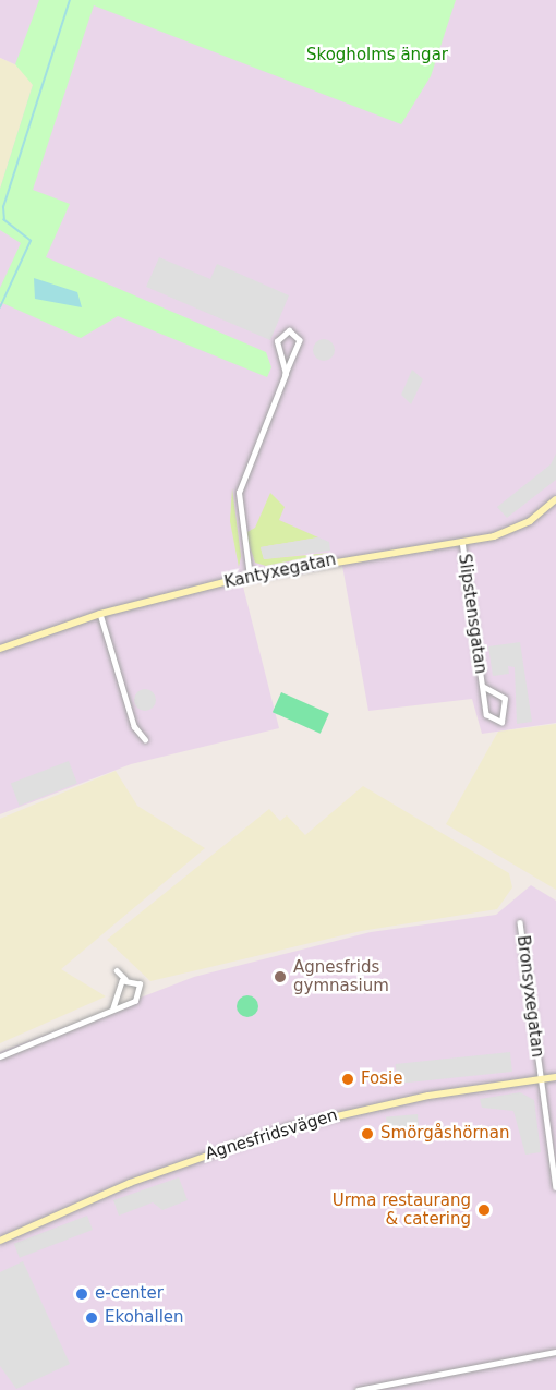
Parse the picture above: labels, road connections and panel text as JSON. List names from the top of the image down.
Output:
{
  "streets": {
    "street": [
      "Kantyxegatan",
      "Slipstensgatan",
      "Bronsyxegatan",
      "Agnesfridsvägen"
    ]
  },
  "crossings": [
    ["Kantyxegatan", "Slipstensgatan"],
    ["Bronsyxegatan", "Agnesfridsvägen"]
  ],
  "parks": ["Skogholms ängar"],
  "places": [
    "Agnesfrids gymnasium",
    "Fosie",
    "Smörgåshörnan",
    "Urma restaurang & catering",
    "e-center",
    "Ekohallen"
  ]
}
